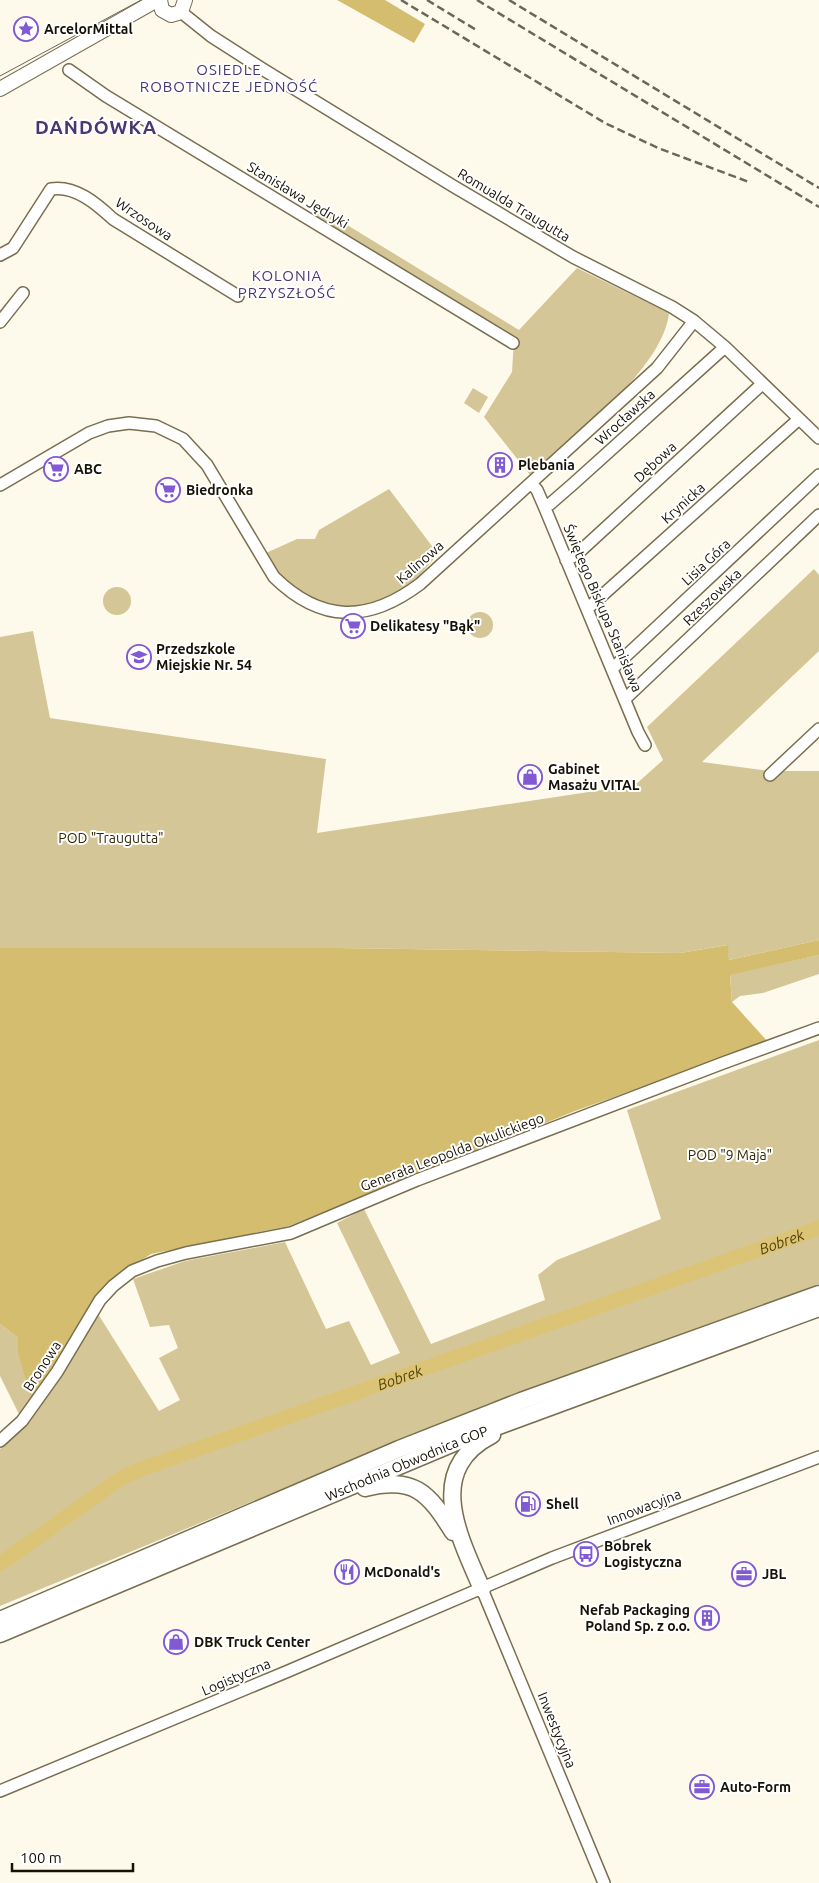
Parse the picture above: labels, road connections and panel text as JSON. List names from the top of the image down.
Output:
{
  "streets": {
    "highway": ["Wschodnia Obwodnica GOP"],
    "street": [
      "Stanisława Jędryki",
      "Romualda Traugutta",
      "Wrzosowa",
      "Wrocławska",
      "Dębowa",
      "Krynicka",
      "Kalinowa",
      "Lisia Góra",
      "Rzeszowska",
      "Świętego Biskupa Stanisława",
      "Generała Leopolda Okulickiego",
      "Bronowa",
      "Innowacyjna",
      "Logistyczna",
      "Inwestycyjna"
    ]
  },
  "crossings": [
    ["Romualda Traugutta", "Wrocławska"],
    ["Romualda Traugutta", "Dębowa"],
    ["Romualda Traugutta", "Krynicka"],
    ["Romualda Traugutta", "Kalinowa"],
    ["Wrocławska", "Świętego Biskupa Stanisława"],
    ["Dębowa", "Świętego Biskupa Stanisława"],
    ["Krynicka", "Świętego Biskupa Stanisława"],
    ["Kalinowa", "Świętego Biskupa Stanisława"],
    ["Lisia Góra", "Świętego Biskupa Stanisława"],
    ["Rzeszowska", "Świętego Biskupa Stanisława"],
    ["Generała Leopolda Okulickiego", "Bronowa"],
    ["Innowacyjna", "Logistyczna"],
    ["Innowacyjna", "Inwestycyjna"],
    ["Logistyczna", "Inwestycyjna"]
  ],
  "districts": ["OSIEDLE ROBOTNICZE JEDNOŚĆ", "DAŃDÓWKA", "KOLONIA PRZYSZŁOŚĆ"],
  "water": ["Bobrek"],
  "parks": ["POD \"Traugutta\"", "POD \"9 Maja\""],
  "places": {
    "place": ["ArcelorMittal"],
    "building": ["Plebania", "Nefab Packaging Poland Sp. z o.o."],
    "supermarket": ["ABC", "Biedronka", "Delikatesy \"Bąk\""],
    "school or university": ["Przedszkole Miejskie Nr. 54"],
    "shop": ["Gabinet Masażu VITAL", "DBK Truck Center"],
    "fuel station": ["Shell"],
    "bus stop": ["Bobrek Logistyczna"],
    "restaurant": ["McDonald's"],
    "office": ["JBL", "Auto-Form"]
  },
  "scale_bar": "100 m"
}
